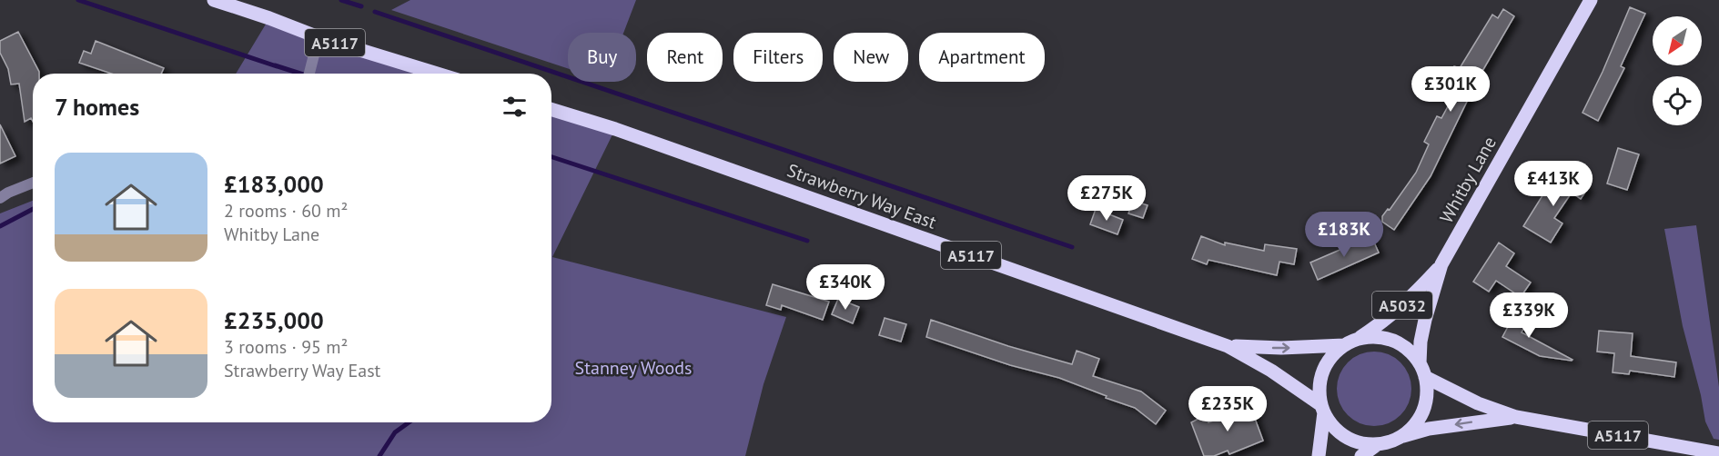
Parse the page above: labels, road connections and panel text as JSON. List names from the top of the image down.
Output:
{
  "streets": {
    "main road": [
      "A5117",
      "Whitby Lane",
      "Strawberry Way East",
      "A5032"
    ]
  },
  "crossings": [
    ["A5117", "Whitby Lane"],
    ["A5117", "Strawberry Way East"],
    ["Whitby Lane", "Strawberry Way East"]
  ],
  "parks": ["Stanney Woods"],
  "north": "bottom left",
  "page": {
    "chip": [
      "Buy",
      "Rent",
      "Filters",
      "New",
      "Apartment"
    ],
    "price": [
      "£301K",
      "£413K",
      "£275K",
      "£183K",
      "£340K",
      "£339K",
      "£235K"
    ],
    "heading": "7 homes",
    "list": [
      {
        "name": "£183,000",
        "note": "2 rooms · 60 m² · Whitby Lane"
      },
      {
        "name": "£235,000",
        "note": "3 rooms · 95 m² · Strawberry Way East"
      }
    ]
  }
}
